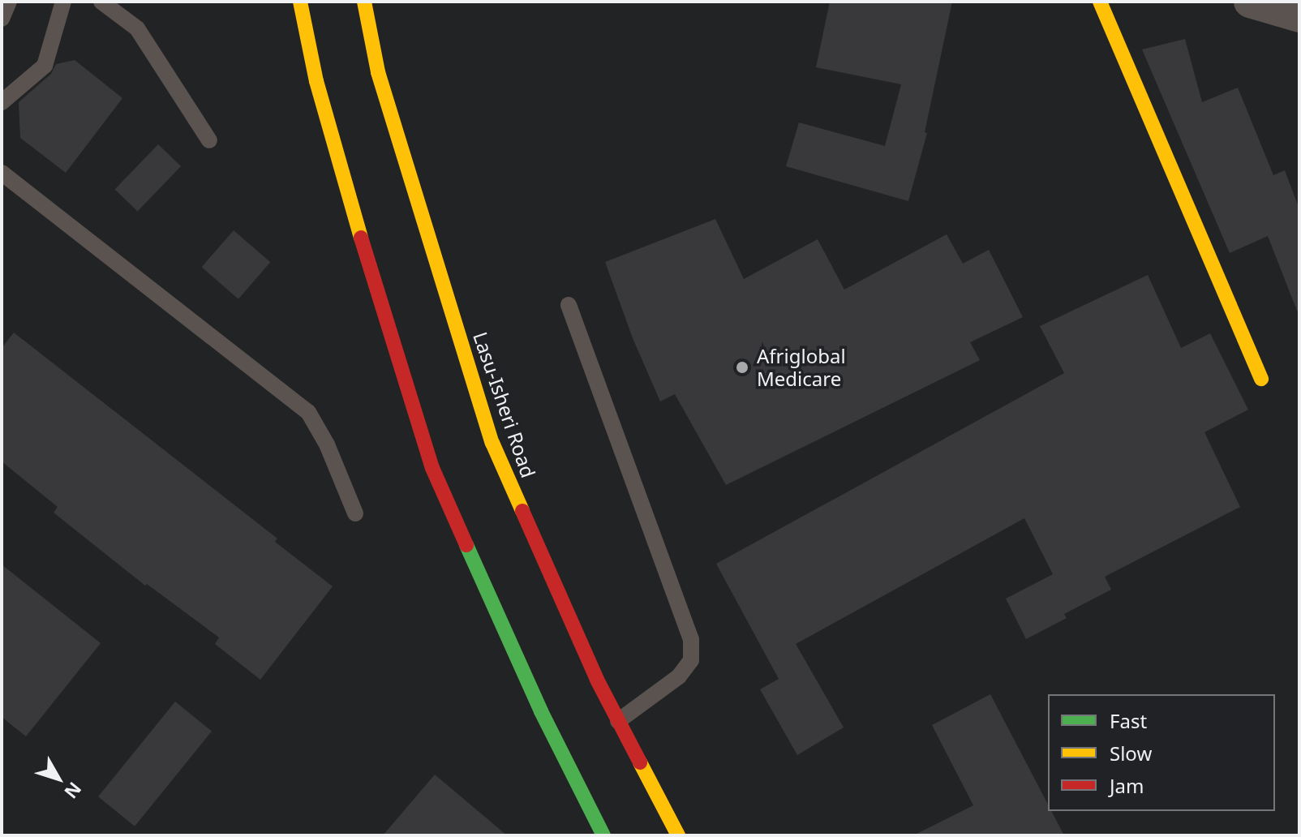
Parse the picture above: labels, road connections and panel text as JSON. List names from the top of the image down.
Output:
{
  "streets": {
    "main road": ["Lasu-Isheri Road"]
  },
  "places": ["Afriglobal Medicare"],
  "legend": ["Fast", "Slow", "Jam"],
  "north": "bottom right"
}
